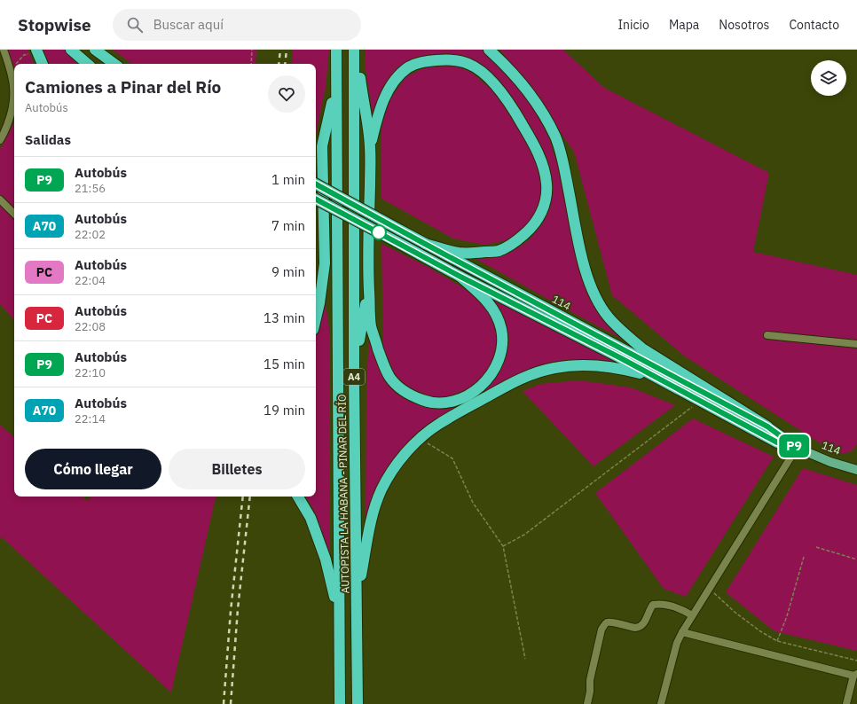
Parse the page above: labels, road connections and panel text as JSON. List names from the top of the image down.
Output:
{
  "streets": {
    "highway": ["114", "A4", "AUTOPISTA LA HABANA - PINAR DEL RÍO"]
  },
  "lines": ["bus line P9"],
  "page": {
    "header": "Stopwise",
    "search": "Buscar aquí",
    "nav": [
      "Inicio",
      "Mapa",
      "Nosotros",
      "Contacto"
    ],
    "on_map": "P9",
    "heading": [
      ["Camiones a Pinar del Río", "Autobús"],
      "Salidas"
    ],
    "list": [
      {
        "mark": "P9",
        "name": "Autobús",
        "note": "21:56",
        "value": "1 min"
      },
      {
        "mark": "A70",
        "name": "Autobús",
        "note": "22:02",
        "value": "7 min"
      },
      {
        "mark": "PC",
        "name": "Autobús",
        "note": "22:04",
        "value": "9 min"
      },
      {
        "mark": "PC",
        "name": "Autobús",
        "note": "22:08",
        "value": "13 min"
      },
      {
        "mark": "P9",
        "name": "Autobús",
        "note": "22:10",
        "value": "15 min"
      },
      {
        "mark": "A70",
        "name": "Autobús",
        "note": "22:14",
        "value": "19 min"
      }
    ],
    "buttons": ["Cómo llegar", "Billetes"]
  }
}
